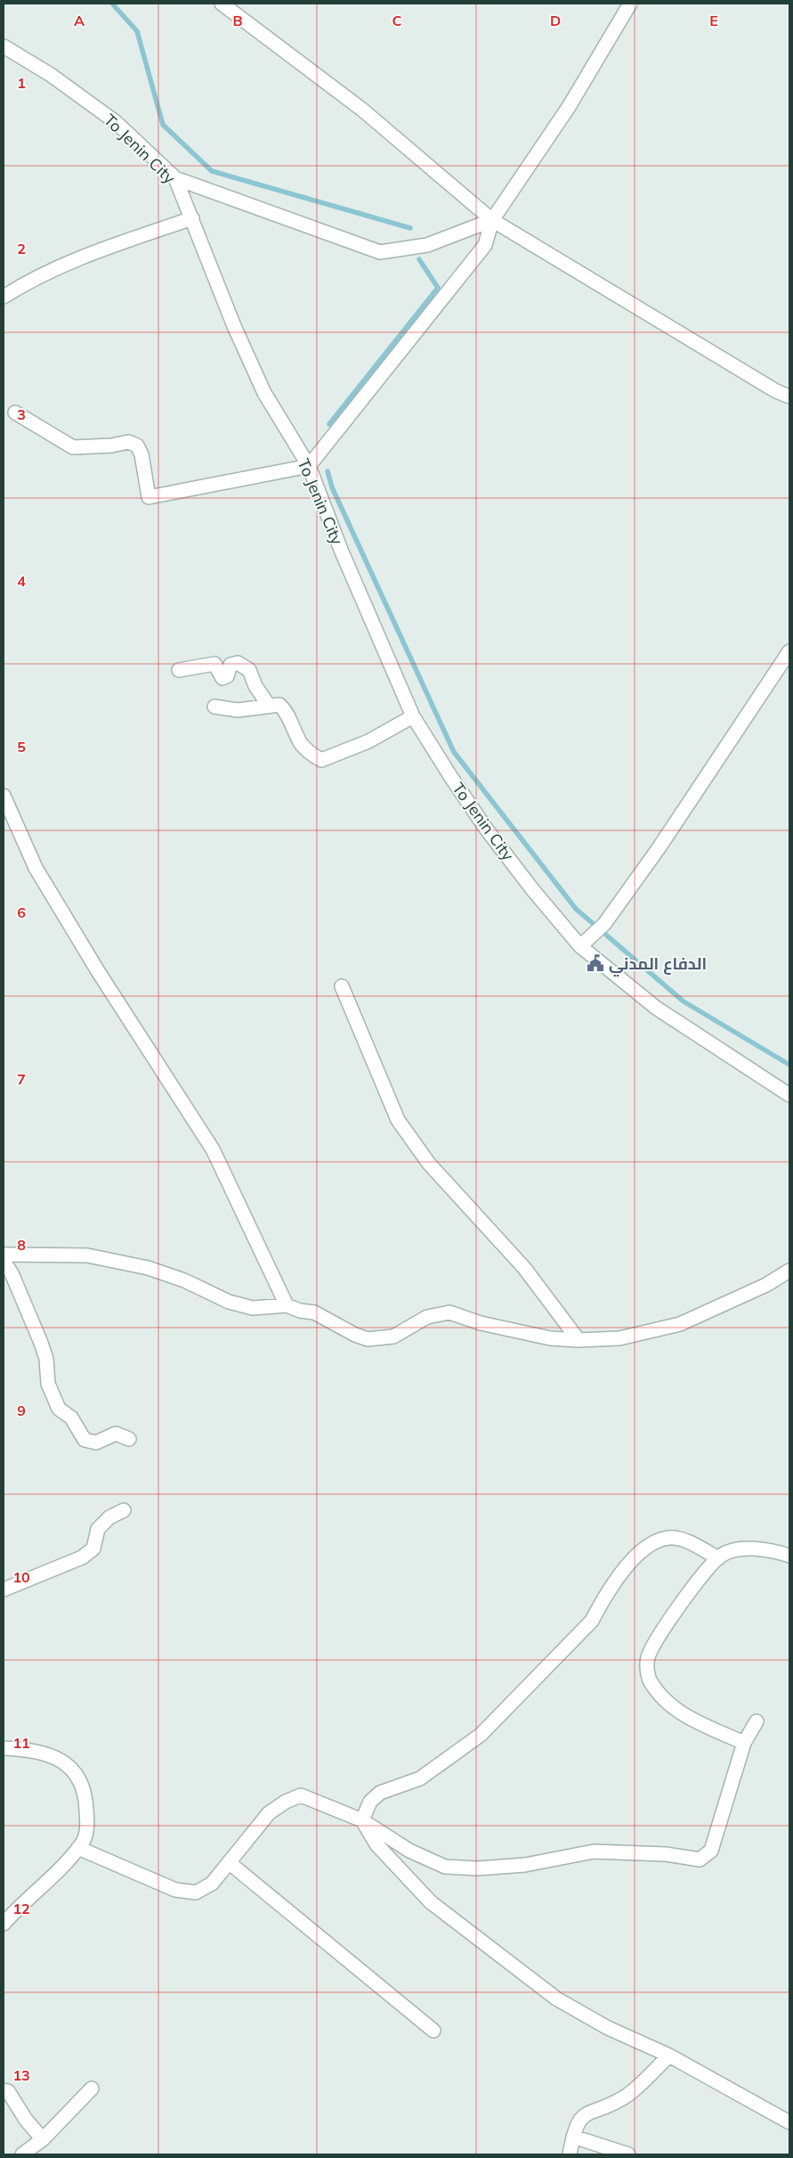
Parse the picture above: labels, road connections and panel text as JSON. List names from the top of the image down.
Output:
{
  "streets": {
    "street": ["To Jenin City"]
  },
  "places": {
    "public building": ["الدفاع المدني"]
  },
  "grid": {
    "columns": [
      "A",
      "B",
      "C",
      "D",
      "E"
    ],
    "rows": [
      "1",
      "2",
      "3",
      "4",
      "5",
      "6",
      "7",
      "8",
      "9",
      "10",
      "11",
      "12",
      "13"
    ]
  }
}
